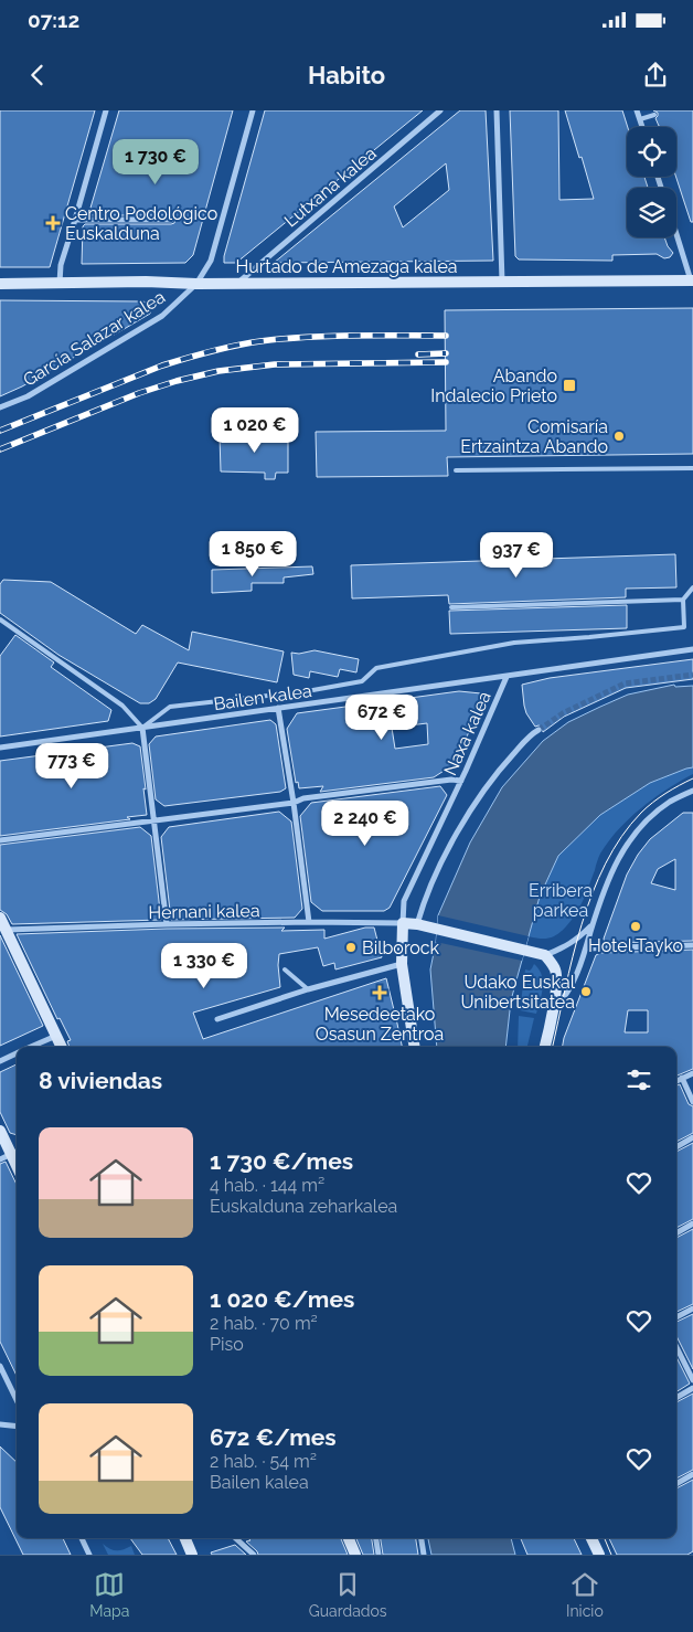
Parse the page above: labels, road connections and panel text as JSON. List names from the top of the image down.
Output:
{
  "streets": {
    "street": [
      "Lutxana kalea",
      "Hurtado de Amezaga kalea",
      "García Salazar kalea",
      "Bailen kalea",
      "Naxa kalea",
      "Hernani kalea"
    ]
  },
  "crossings": [
    ["Lutxana kalea", "Hurtado de Amezaga kalea"],
    ["Hurtado de Amezaga kalea", "García Salazar kalea"],
    ["Bailen kalea", "Naxa kalea"],
    ["Naxa kalea", "Hernani kalea"]
  ],
  "parks": ["Erribera parkea"],
  "places": {
    "health": ["Centro Podológico Euskalduna", "Mesedeetako Osasun Zentroa"],
    "transit": ["Abando Indalecio Prieto"],
    "other": [
      "Comisaría Ertzaintza Abando",
      "Hotel Tayko",
      "Bilborock",
      "Udako Euskal Unibertsitatea"
    ]
  },
  "page": {
    "status": "07:12",
    "header": "Habito",
    "price": [
      "1 730 €",
      "1 020 €",
      "1 850 €",
      "937 €",
      "672 €",
      "773 €",
      "2 240 €",
      "1 330 €"
    ],
    "heading": "8 viviendas",
    "list": [
      {
        "name": "1 730 €/mes",
        "note": "4 hab. · 144 m² · Euskalduna zeharkalea"
      },
      {
        "name": "1 020 €/mes",
        "note": "2 hab. · 70 m² · Piso"
      },
      {
        "name": "672 €/mes",
        "note": "2 hab. · 54 m² · Bailen kalea"
      }
    ],
    "tabs": ["Mapa", "Guardados", "Inicio"]
  }
}
